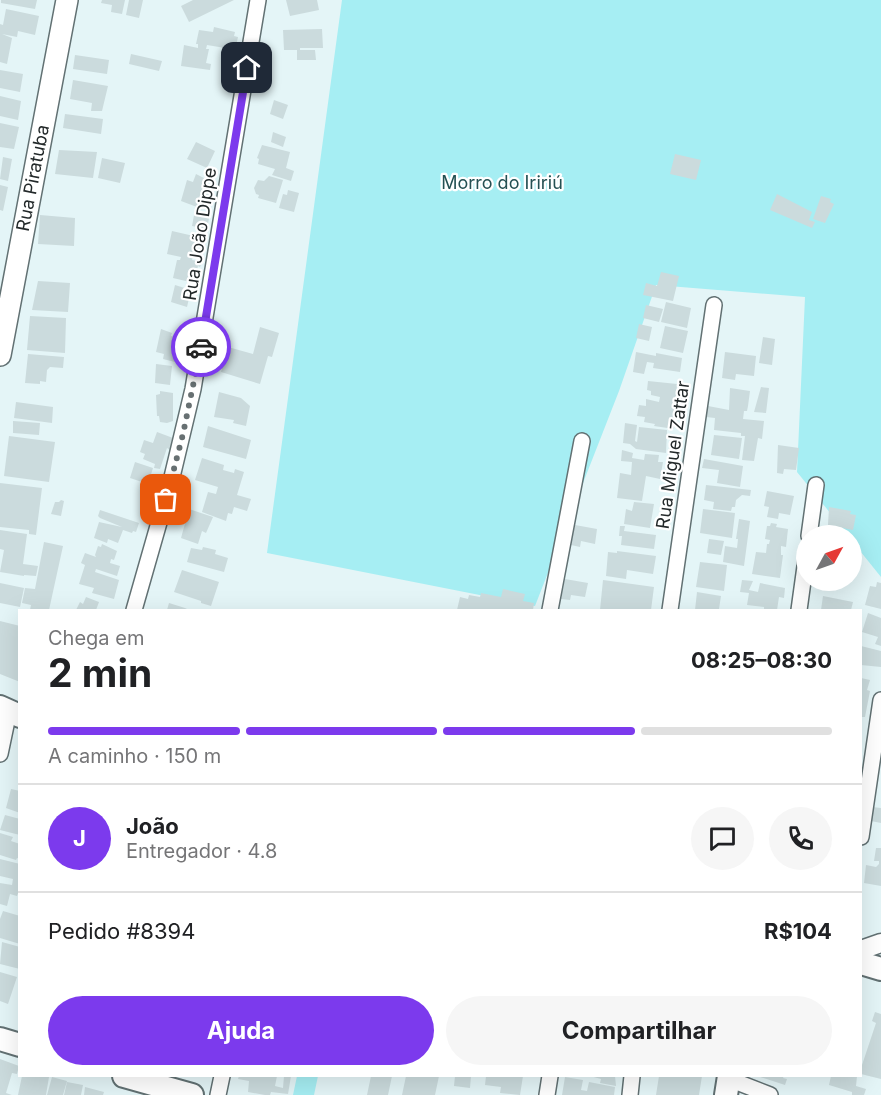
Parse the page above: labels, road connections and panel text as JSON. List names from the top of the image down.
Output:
{
  "streets": {
    "main road": ["Rua Piratuba"],
    "street": ["Rua João Dippe", "Rua Miguel Zattar"]
  },
  "parks": ["Morro do Iririú"],
  "north": "top right",
  "page": {
    "heading": ["2 min", "Chega em", "08:25–08:30"],
    "panel": [
      "João",
      "Entregador · 4.8",
      "Pedido #8394",
      "R$104"
    ],
    "bar": "A caminho · 150 m",
    "round": "J",
    "buttons": ["Ajuda", "Compartilhar"]
  }
}
